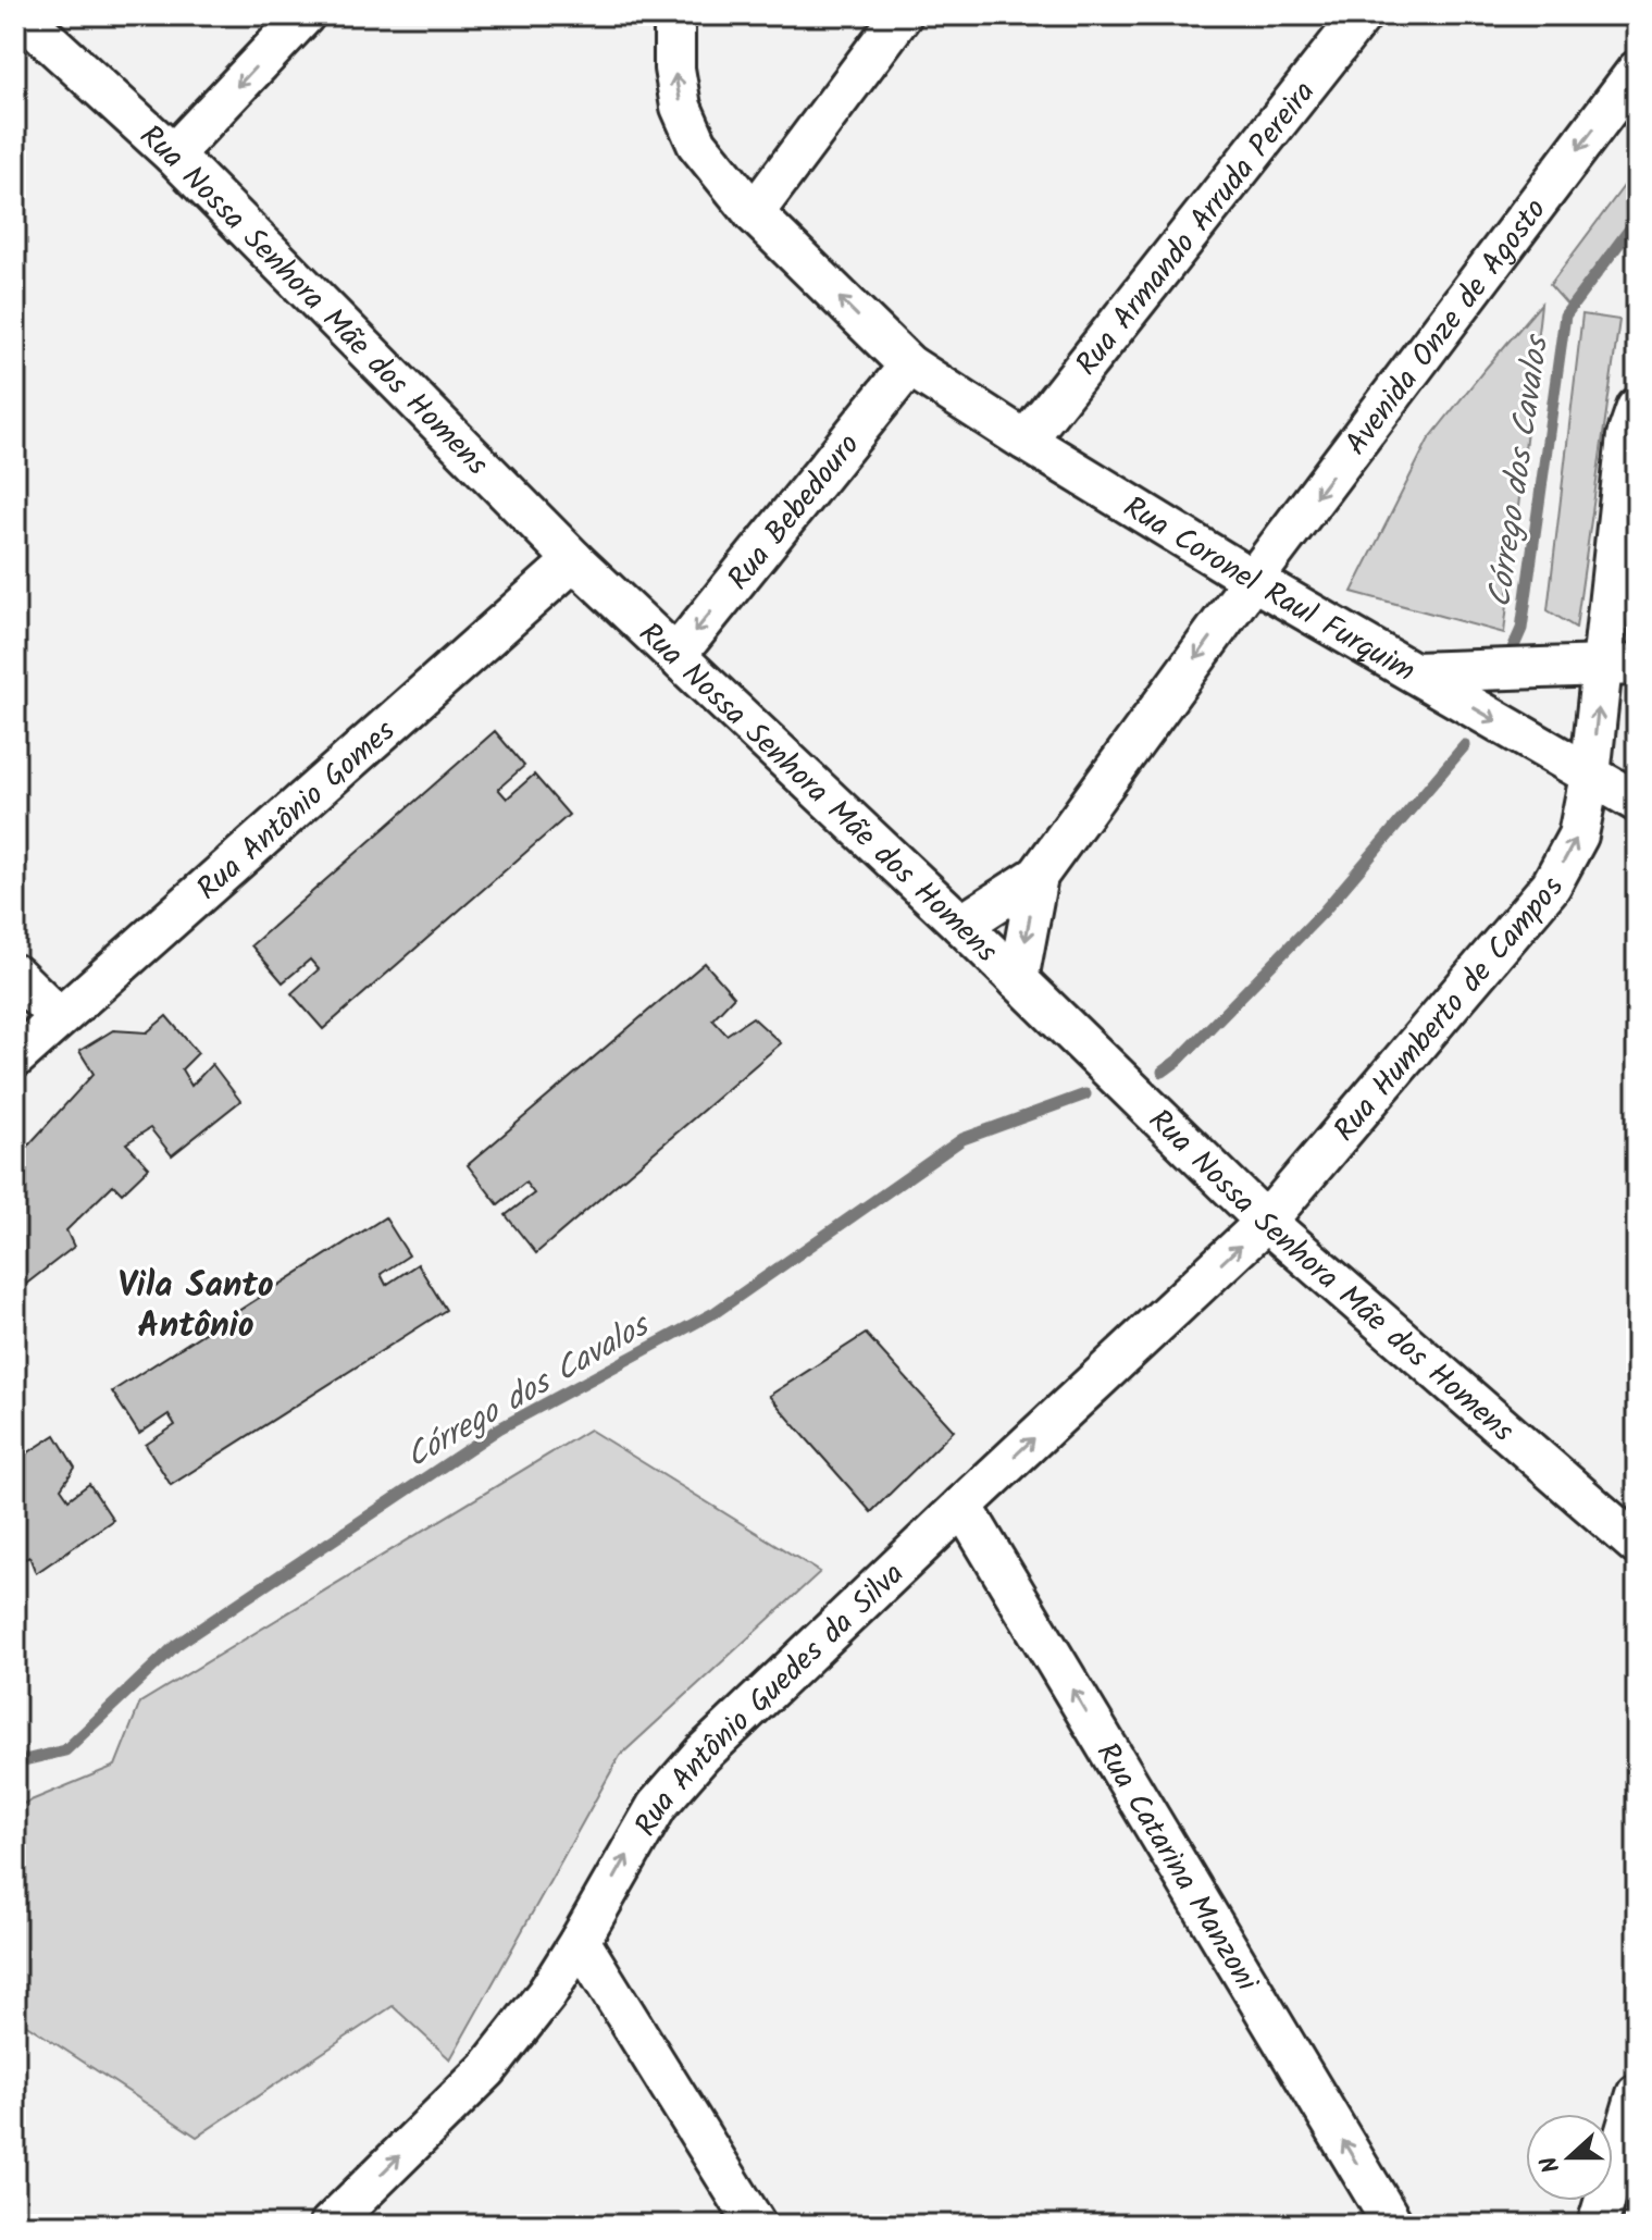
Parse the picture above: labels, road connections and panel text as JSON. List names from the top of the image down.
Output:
{
  "streets": {
    "street": [
      "Rua Armando Arruda Pereira",
      "Rua Nossa Senhora Mãe dos Homens",
      "Avenida Onze de Agosto",
      "Rua Bebedouro",
      "Rua Coronel Raul Furquim",
      "Rua Antônio Gomes",
      "Rua Humberto de Campos",
      "Rua Antônio Guedes da Silva",
      "Rua Catarina Manzoni"
    ]
  },
  "crossings": [
    ["Rua Armando Arruda Pereira", "Rua Coronel Raul Furquim"],
    ["Rua Nossa Senhora Mãe dos Homens", "Rua Bebedouro"],
    ["Rua Nossa Senhora Mãe dos Homens", "Rua Antônio Gomes"],
    ["Rua Nossa Senhora Mãe dos Homens", "Rua Humberto de Campos"],
    ["Rua Nossa Senhora Mãe dos Homens", "Rua Antônio Guedes da Silva"],
    ["Avenida Onze de Agosto", "Rua Coronel Raul Furquim"],
    ["Rua Bebedouro", "Rua Coronel Raul Furquim"],
    ["Rua Coronel Raul Furquim", "Rua Humberto de Campos"],
    ["Rua Humberto de Campos", "Rua Antônio Guedes da Silva"],
    ["Rua Antônio Guedes da Silva", "Rua Catarina Manzoni"]
  ],
  "one_way": [
    "Avenida Onze de Agosto",
    "Rua Bebedouro",
    "Rua Humberto de Campos",
    "Rua Antônio Guedes da Silva",
    "Rua Catarina Manzoni"
  ],
  "districts": ["Vila Santo Antônio"],
  "water": ["Córrego dos Cavalos"],
  "north": "left"
}
